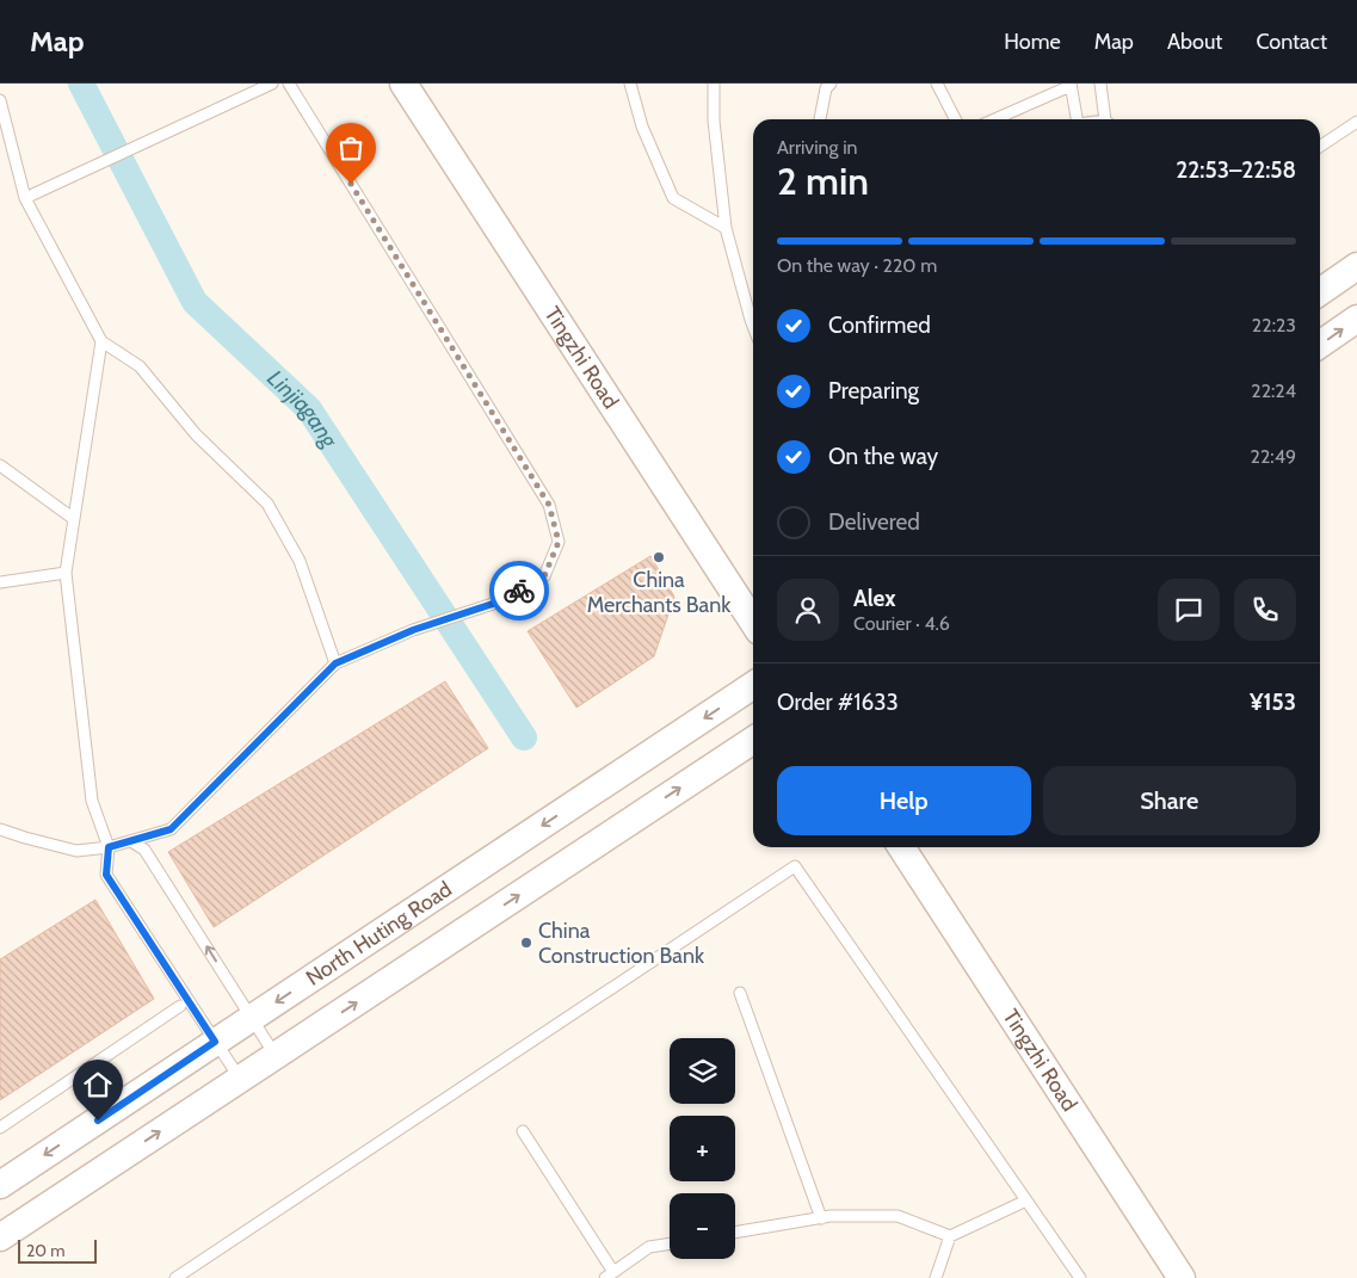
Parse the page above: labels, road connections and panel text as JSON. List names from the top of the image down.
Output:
{
  "streets": {
    "street": ["Tingzhi Road", "North Huting Road"]
  },
  "water": ["Linjiagang"],
  "places": ["China Merchants Bank", "China Construction Bank"],
  "scale_bar": "20 m",
  "page": {
    "header": "Map",
    "nav": [
      "Home",
      "Map",
      "About",
      "Contact"
    ],
    "heading": ["2 min", "Arriving in", "22:53–22:58"],
    "panel": [
      "Alex",
      "Courier · 4.6",
      "Order #1633",
      "¥153"
    ],
    "bar": "On the way · 220 m",
    "list": [
      ["Confirmed", "22:23"],
      ["Preparing", "22:24"],
      ["On the way", "22:49"],
      "Delivered"
    ],
    "buttons": ["Help", "Share"],
    "map_buttons": ["+", "−"],
    "scale": "20 m"
  }
}
